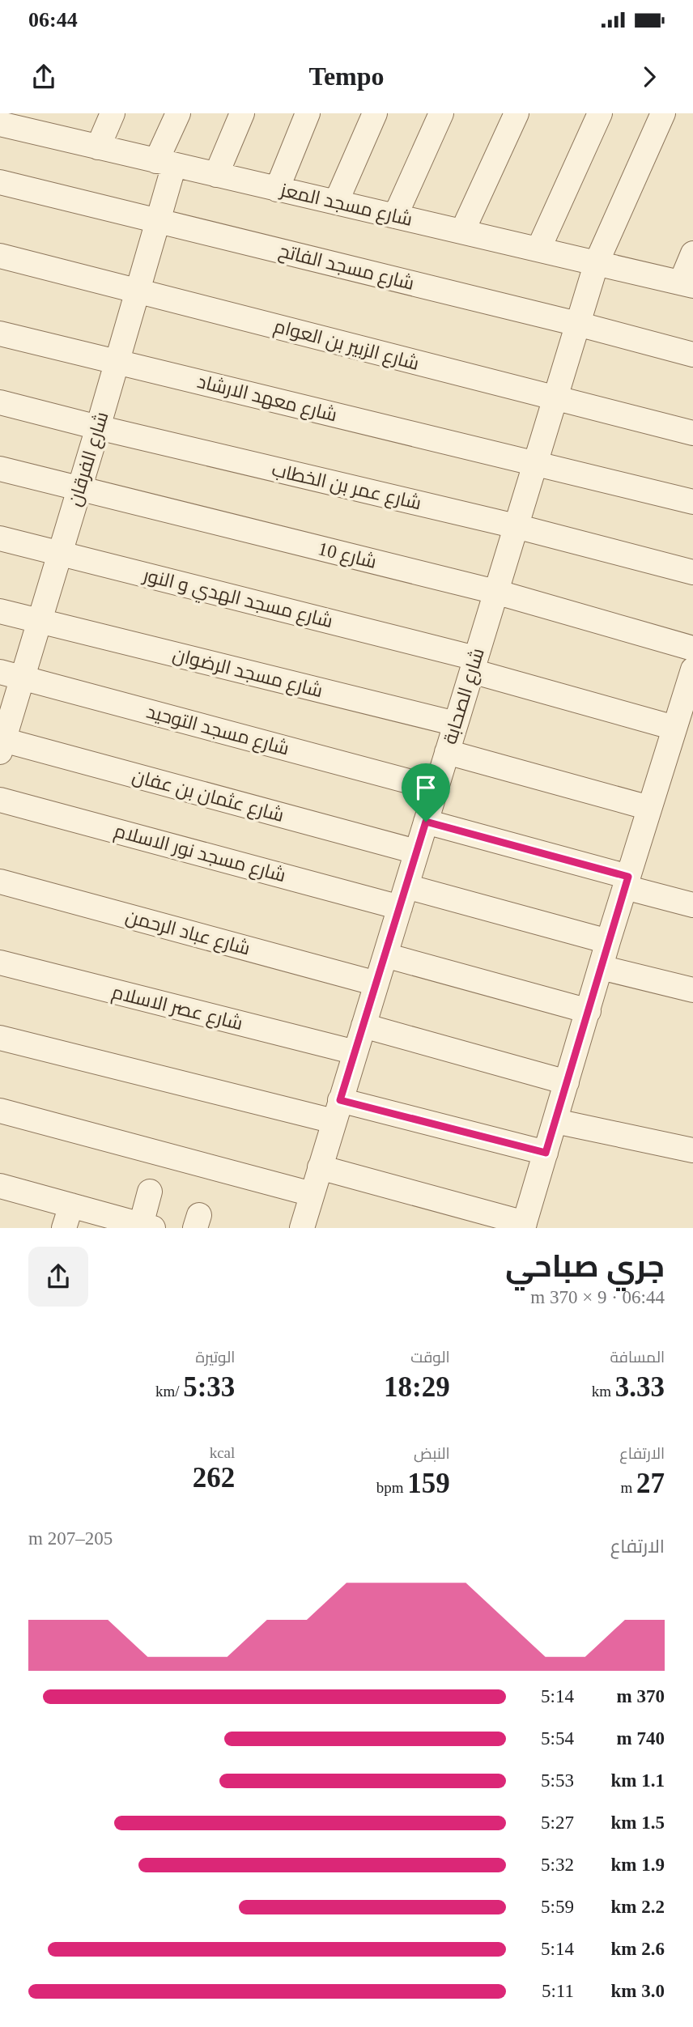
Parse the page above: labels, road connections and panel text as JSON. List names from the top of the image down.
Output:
{
  "streets": {
    "street": [
      "شارع مسجد المعز",
      "شارع مسجد الفاتح",
      "شارع الزبير بن العوام",
      "شارع معهد الارشاد",
      "شارع الفرقان",
      "شارع عمر بن الخطاب",
      "شارع 10",
      "شارع مسجد الهدي و النور",
      "شارع مسجد الرضوان",
      "شارع الصحابة",
      "شارع مسجد التوحيد",
      "شارع عثمان بن عفان",
      "شارع مسجد نور الاسلام",
      "شارع عباد الرحمن",
      "شارع عصر الاسلام"
    ]
  },
  "crossings": [
    ["شارع مسجد المعز", "شارع الفرقان"],
    ["شارع مسجد المعز", "شارع الصحابة"],
    ["شارع مسجد الفاتح", "شارع الفرقان"],
    ["شارع مسجد الفاتح", "شارع الصحابة"],
    ["شارع الزبير بن العوام", "شارع الفرقان"],
    ["شارع الزبير بن العوام", "شارع الصحابة"],
    ["شارع معهد الارشاد", "شارع الفرقان"],
    ["شارع معهد الارشاد", "شارع الصحابة"],
    ["شارع الفرقان", "شارع عمر بن الخطاب"],
    ["شارع الفرقان", "شارع 10"],
    ["شارع الفرقان", "شارع مسجد الهدي و النور"],
    ["شارع الفرقان", "شارع مسجد الرضوان"],
    ["شارع الفرقان", "شارع مسجد التوحيد"],
    ["شارع الفرقان", "شارع عثمان بن عفان"],
    ["شارع عمر بن الخطاب", "شارع الصحابة"],
    ["شارع 10", "شارع الصحابة"],
    ["شارع مسجد الهدي و النور", "شارع الصحابة"],
    ["شارع مسجد الرضوان", "شارع الصحابة"],
    ["شارع الصحابة", "شارع مسجد التوحيد"],
    ["شارع الصحابة", "شارع عثمان بن عفان"],
    ["شارع الصحابة", "شارع مسجد نور الاسلام"],
    ["شارع الصحابة", "شارع عباد الرحمن"],
    ["شارع الصحابة", "شارع عصر الاسلام"]
  ],
  "page": {
    "status": "06:44",
    "header": "Tempo",
    "heading": ["جري صباحي", "06:44 · 9 × 370 m"],
    "stats": [
      ["المسافة", "3.33 km"],
      ["الوقت", "18:29"],
      ["الوتيرة", "5:33 /km"],
      ["الارتفاع", "27 m"],
      ["النبض", "159 bpm"],
      ["kcal", "262"]
    ],
    "chart": ["الارتفاع", "205–207 m"],
    "list": [
      {
        "name": "370 m",
        "note": "5:14"
      },
      {
        "name": "740 m",
        "note": "5:54"
      },
      {
        "name": "1.1 km",
        "note": "5:53"
      },
      {
        "name": "1.5 km",
        "note": "5:27"
      },
      {
        "name": "1.9 km",
        "note": "5:32"
      },
      {
        "name": "2.2 km",
        "note": "5:59"
      },
      {
        "name": "2.6 km",
        "note": "5:14"
      },
      {
        "name": "3.0 km",
        "note": "5:11"
      }
    ]
  }
}
